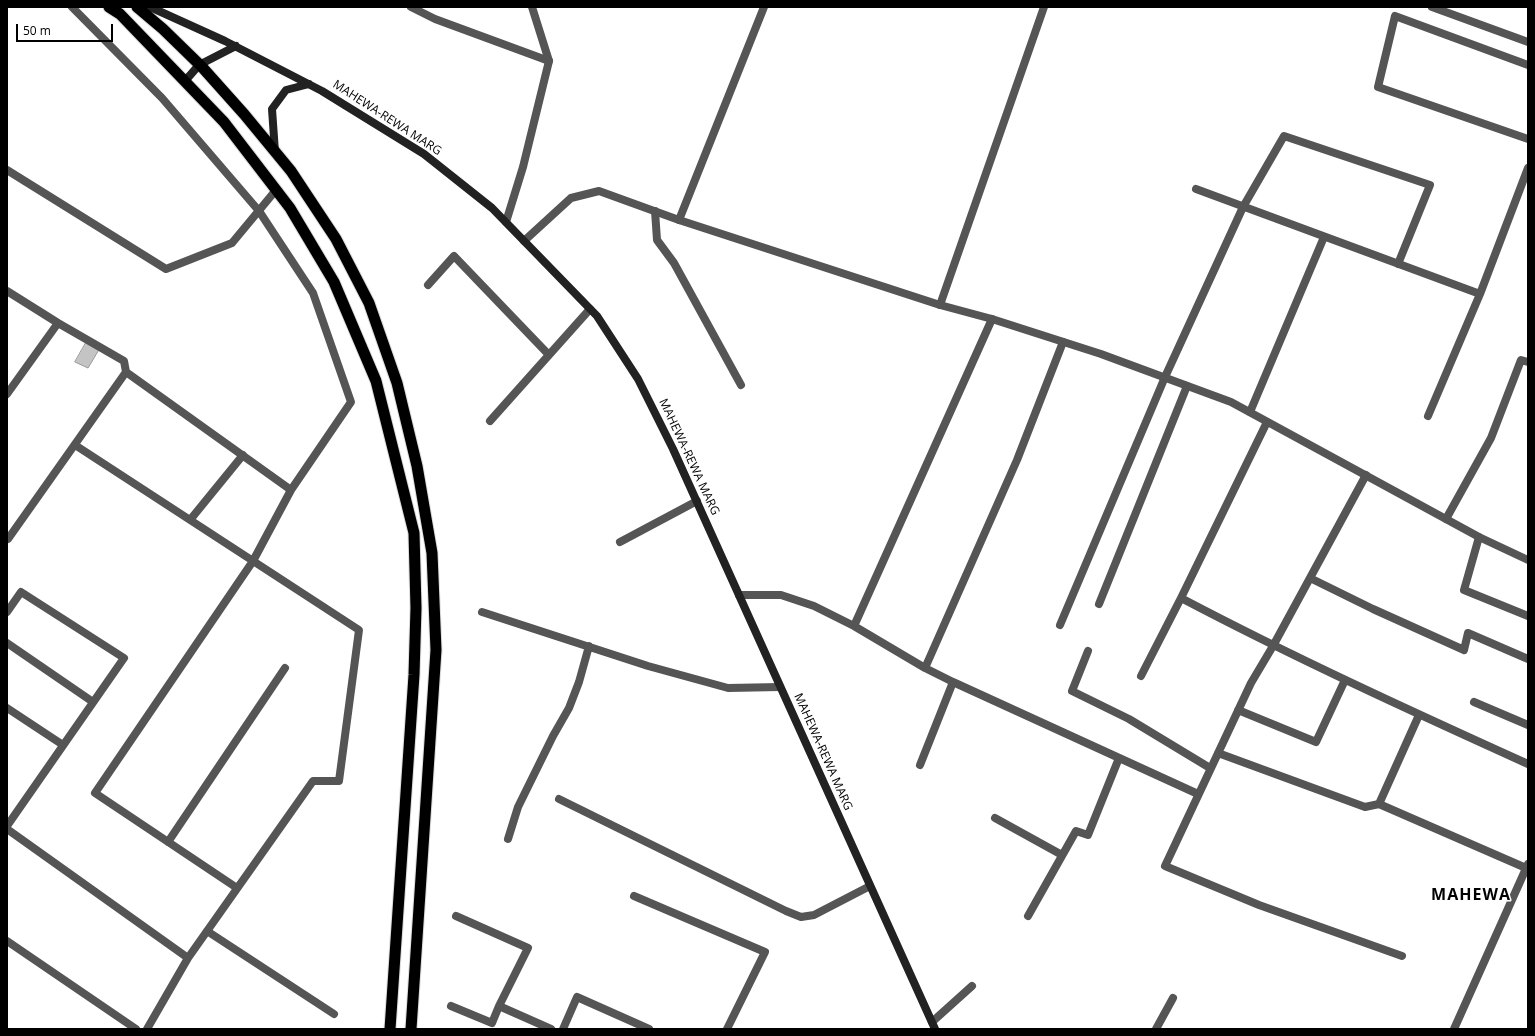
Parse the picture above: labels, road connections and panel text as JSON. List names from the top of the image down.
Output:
{
  "streets": {
    "main road": ["MAHEWA-REWA MARG"]
  },
  "districts": ["MAHEWA"],
  "scale_bar": "50 m"
}
